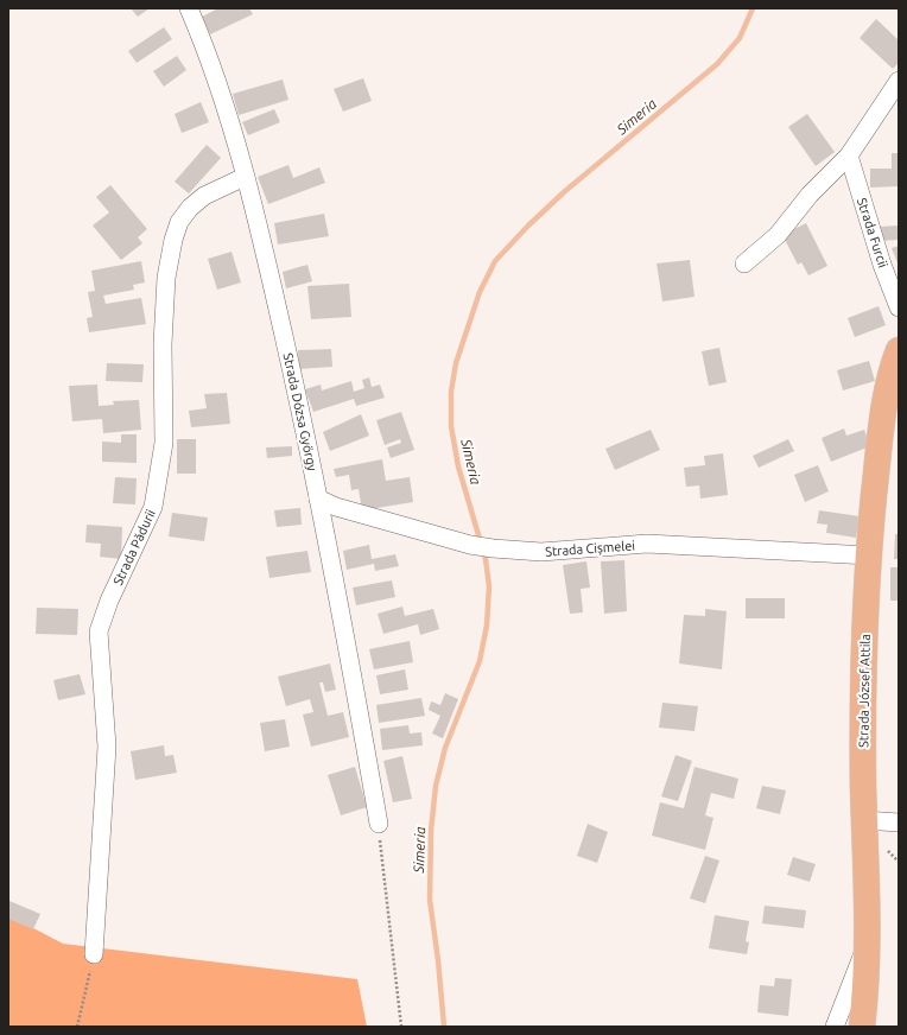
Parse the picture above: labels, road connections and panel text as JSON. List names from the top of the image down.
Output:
{
  "streets": {
    "main road": ["Strada József Attila"],
    "street": [
      "Strada Furcii",
      "Strada Dózsa György",
      "Strada Pădurii",
      "Strada Cișmelei"
    ]
  },
  "crossings": [
    ["Strada Dózsa György", "Strada Pădurii"],
    ["Strada Dózsa György", "Strada Cișmelei"],
    ["Strada Cișmelei", "Strada József Attila"]
  ],
  "water": ["Simeria"]
}
